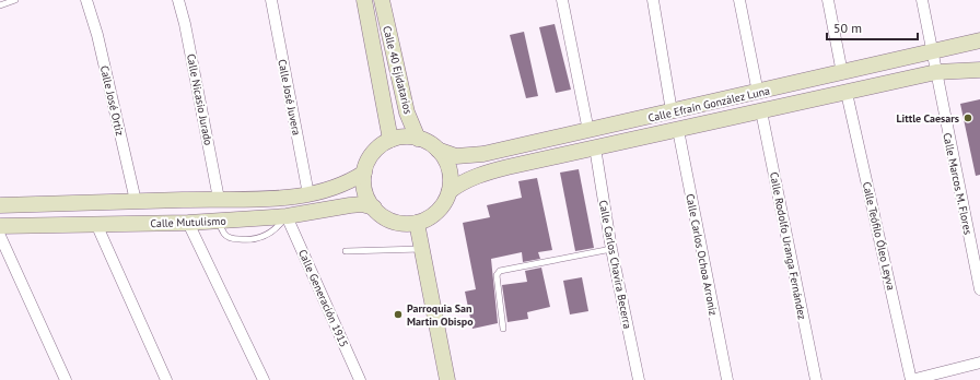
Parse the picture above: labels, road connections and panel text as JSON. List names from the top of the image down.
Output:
{
  "streets": {
    "street": [
      "Calle 40 Ejidatarios",
      "Calle José Juvera",
      "Calle Nicasio Jurado",
      "Calle José Ortiz",
      "Calle Efraín González Luna",
      "Calle Marcos M. Flores",
      "Calle Mutulismo",
      "Calle Teófilo Óleo Leyva",
      "Calle Rodolfo Uranga Fernández",
      "Calle Carlos Ochoa Arroniz",
      "Calle Carlos Chavira Becerra",
      "Calle Generación 1915"
    ]
  },
  "crossings": [
    ["Calle 40 Ejidatarios", "Calle Efraín González Luna"],
    ["Calle 40 Ejidatarios", "Calle Mutulismo"],
    ["Calle José Juvera", "Calle Mutulismo"],
    ["Calle Nicasio Jurado", "Calle Mutulismo"],
    ["Calle José Ortiz", "Calle Mutulismo"],
    ["Calle Efraín González Luna", "Calle Marcos M. Flores"],
    ["Calle Efraín González Luna", "Calle Mutulismo"],
    ["Calle Efraín González Luna", "Calle Teófilo Óleo Leyva"],
    ["Calle Efraín González Luna", "Calle Rodolfo Uranga Fernández"],
    ["Calle Efraín González Luna", "Calle Carlos Ochoa Arroniz"],
    ["Calle Efraín González Luna", "Calle Carlos Chavira Becerra"],
    ["Calle Mutulismo", "Calle Generación 1915"]
  ],
  "places": ["Little Caesars", "Parroquia San Martin Obispo"],
  "scale_bar": "50 m"
}
